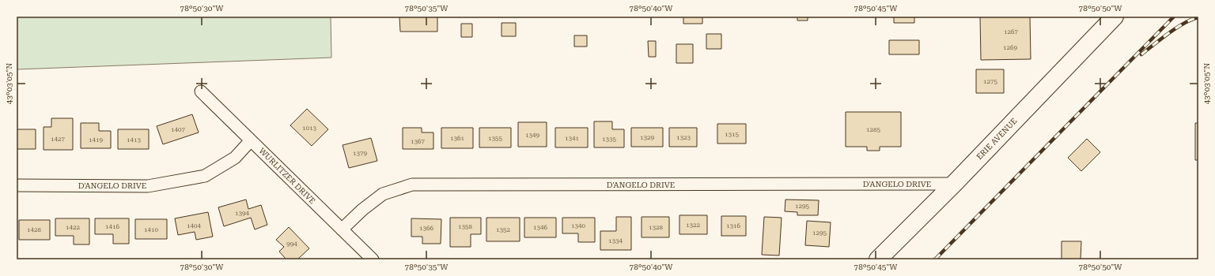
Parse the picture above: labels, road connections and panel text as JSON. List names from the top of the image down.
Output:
{
  "streets": {
    "main road": ["ERIE AVENUE"],
    "street": ["WURLITZER DRIVE", "D'ANGELO DRIVE"]
  },
  "crossings": [
    ["ERIE AVENUE", "D'ANGELO DRIVE"],
    ["WURLITZER DRIVE", "D'ANGELO DRIVE"]
  ],
  "house_numbers": [
    "1267",
    "1269",
    "1275",
    "1013",
    "1407",
    "1285",
    "1315",
    "1349",
    "1329",
    "1323",
    "1361",
    "1355",
    "1341",
    "1427",
    "1335",
    "1419",
    "1413",
    "1367",
    "1379",
    "1295",
    "1394",
    "1322",
    "1404",
    "1340",
    "1316",
    "1416",
    "1358",
    "1422",
    "1346",
    "1328",
    "1366",
    "1428",
    "1410",
    "1352",
    "1295",
    "1334",
    "994"
  ],
  "coordinates": [
    "78°50'30\"W",
    "78°50'35\"W",
    "78°50'40\"W",
    "78°50'45\"W",
    "78°50'50\"W",
    "43°03'05\"N"
  ]
}
